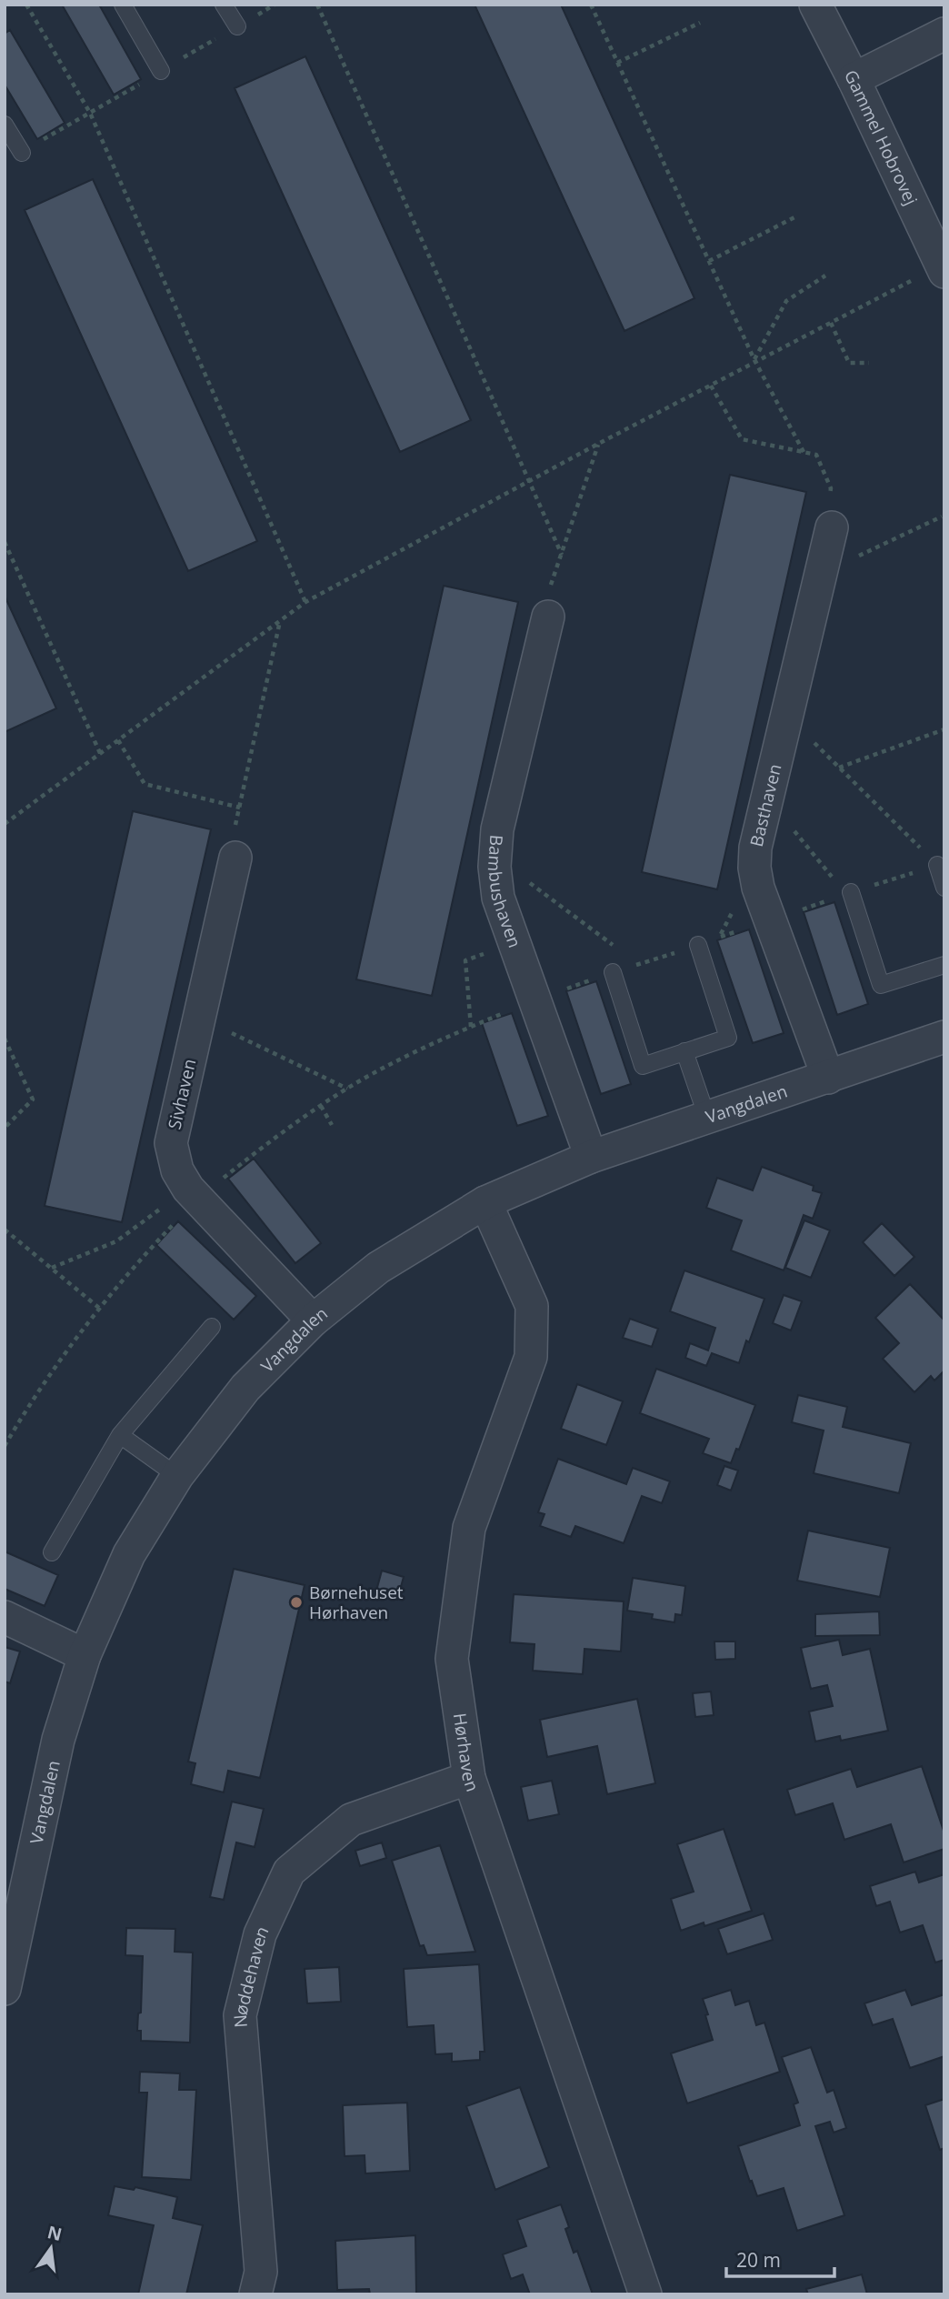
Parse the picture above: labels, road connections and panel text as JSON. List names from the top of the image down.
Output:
{
  "streets": {
    "street": [
      "Gammel Hobrovej",
      "Basthaven",
      "Bambushaven",
      "Sivhaven",
      "Vangdalen",
      "Hørhaven",
      "Nøddehaven"
    ]
  },
  "crossings": [
    ["Basthaven", "Vangdalen"],
    ["Bambushaven", "Vangdalen"],
    ["Sivhaven", "Vangdalen"],
    ["Vangdalen", "Hørhaven"],
    ["Hørhaven", "Nøddehaven"]
  ],
  "places": ["Børnehuset Hørhaven"],
  "scale_bar": "20 m",
  "north": "top"
}
